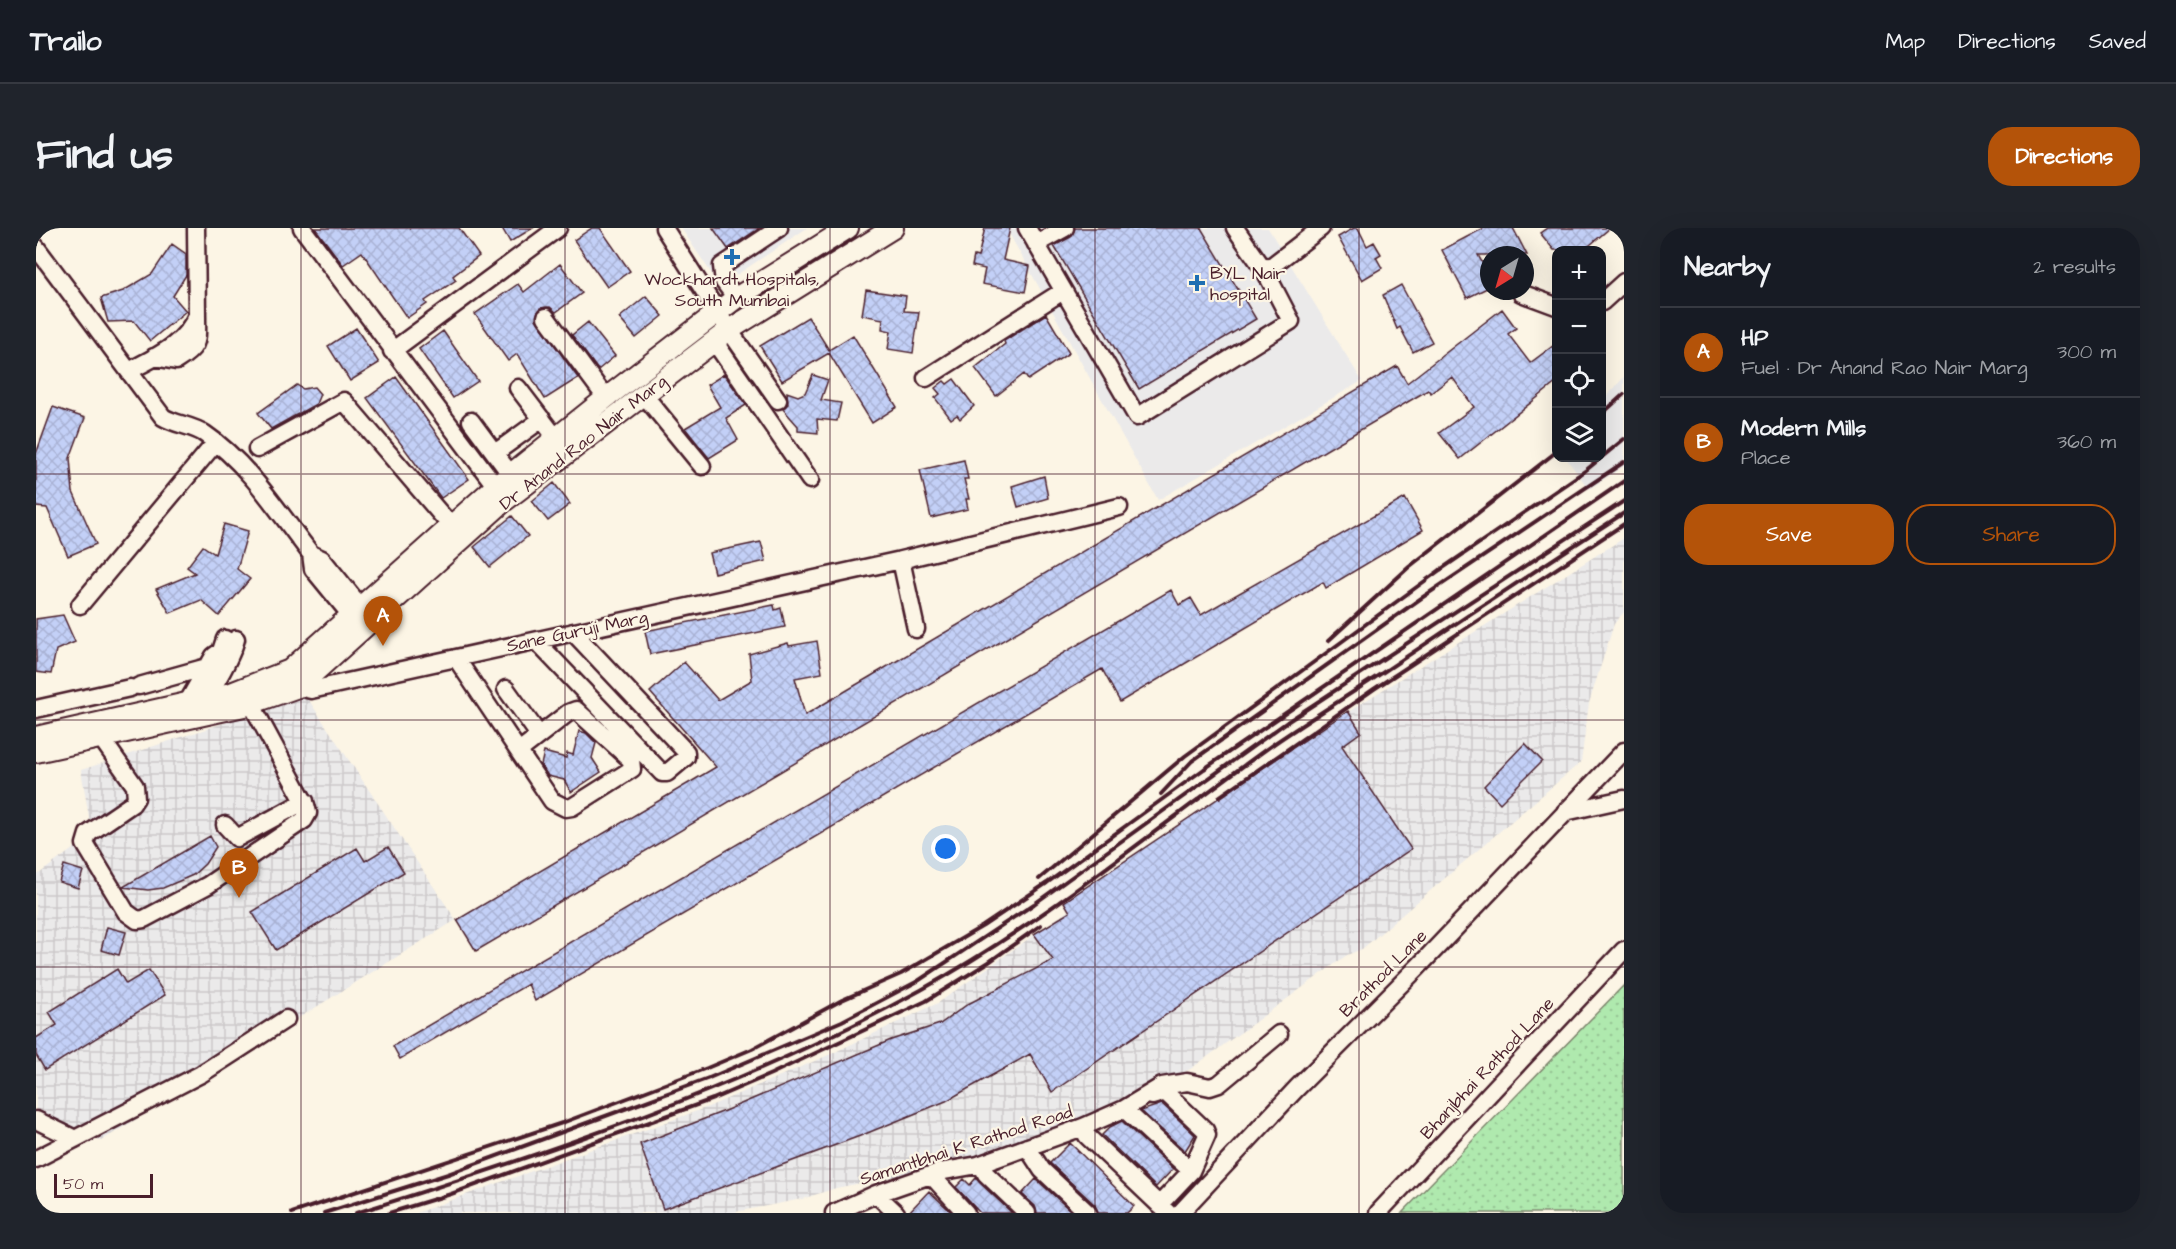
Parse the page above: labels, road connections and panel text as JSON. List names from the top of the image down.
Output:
{
  "streets": {
    "main road": ["Dr Anand Rao Nair Marg", "Sane Guruji Marg"],
    "street": ["Brathod Lane", "Bhanjbhai Rathod Lane", "Samantbhai K Rathod Road"]
  },
  "crossings": [
    ["Dr Anand Rao Nair Marg", "Sane Guruji Marg"]
  ],
  "places": {
    "health": ["Wockhardt Hospitals, South Mumbai", "BYL Nair hospital"]
  },
  "scale_bar": "50 m",
  "north": "bottom left",
  "page": {
    "header": "Trailo",
    "nav": ["Map", "Directions", "Saved"],
    "title": "Find us",
    "buttons": [
      "Directions",
      ["Save", "Share"]
    ],
    "heading": ["Nearby", "2 results"],
    "map_buttons": ["+", "−"],
    "list": [
      {
        "mark": "A",
        "name": "HP",
        "note": "Fuel · Dr Anand Rao Nair Marg",
        "value": "300 m"
      },
      {
        "mark": "B",
        "name": "Modern Mills",
        "note": "Place",
        "value": "360 m"
      }
    ],
    "pins": ["A", "B"],
    "scale": "50 m"
  }
}
